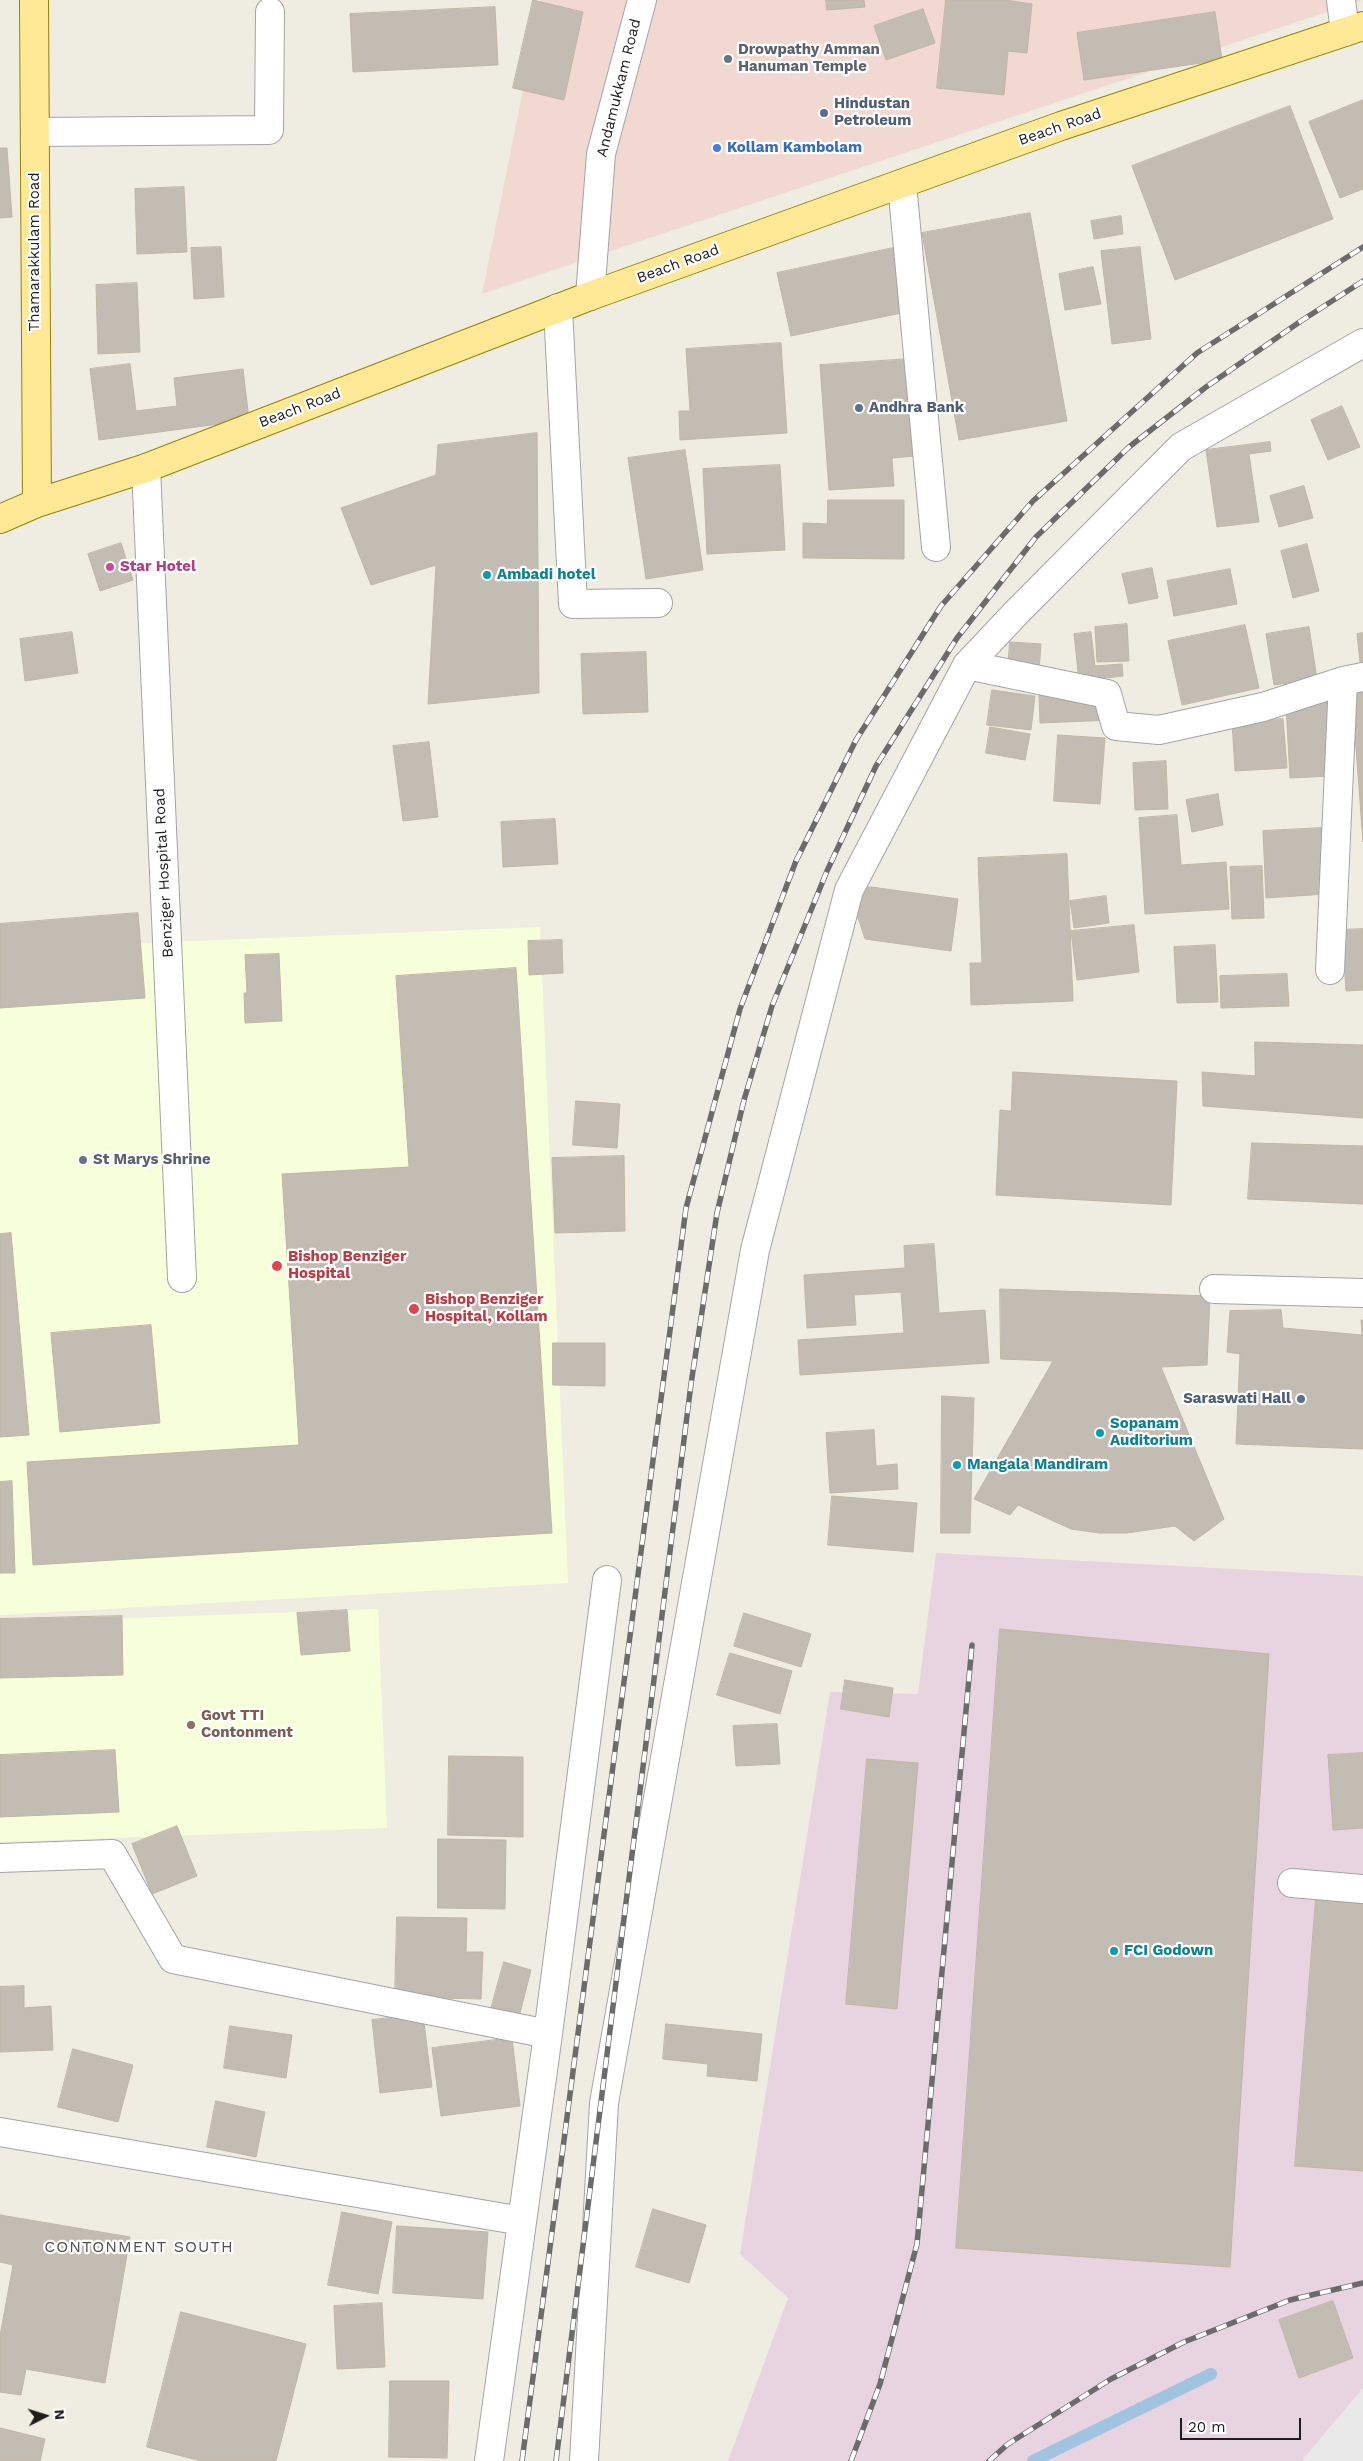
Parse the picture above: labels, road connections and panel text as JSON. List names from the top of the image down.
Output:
{
  "streets": {
    "main road": ["Beach Road", "Thamarakkulam Road"],
    "street": ["Andamukkam Road", "Benziger Hospital Road"]
  },
  "crossings": [
    ["Andamukkam Road", "Beach Road"],
    ["Beach Road", "Thamarakkulam Road"],
    ["Beach Road", "Benziger Hospital Road"]
  ],
  "districts": ["CONTONMENT SOUTH"],
  "places": [
    "Drowpathy Amman Hanuman Temple",
    "Hindustan Petroleum",
    "Kollam Kambolam",
    "Andhra Bank",
    "Star Hotel",
    "Ambadi hotel",
    "St Marys Shrine",
    "Bishop Benziger Hospital",
    "Bishop Benziger Hospital, Kollam",
    "Saraswati Hall",
    "Sopanam Auditorium",
    "Mangala Mandiram",
    "Govt TTI Contonment",
    "FCI Godown"
  ],
  "scale_bar": "20 m",
  "north": "right"
}
